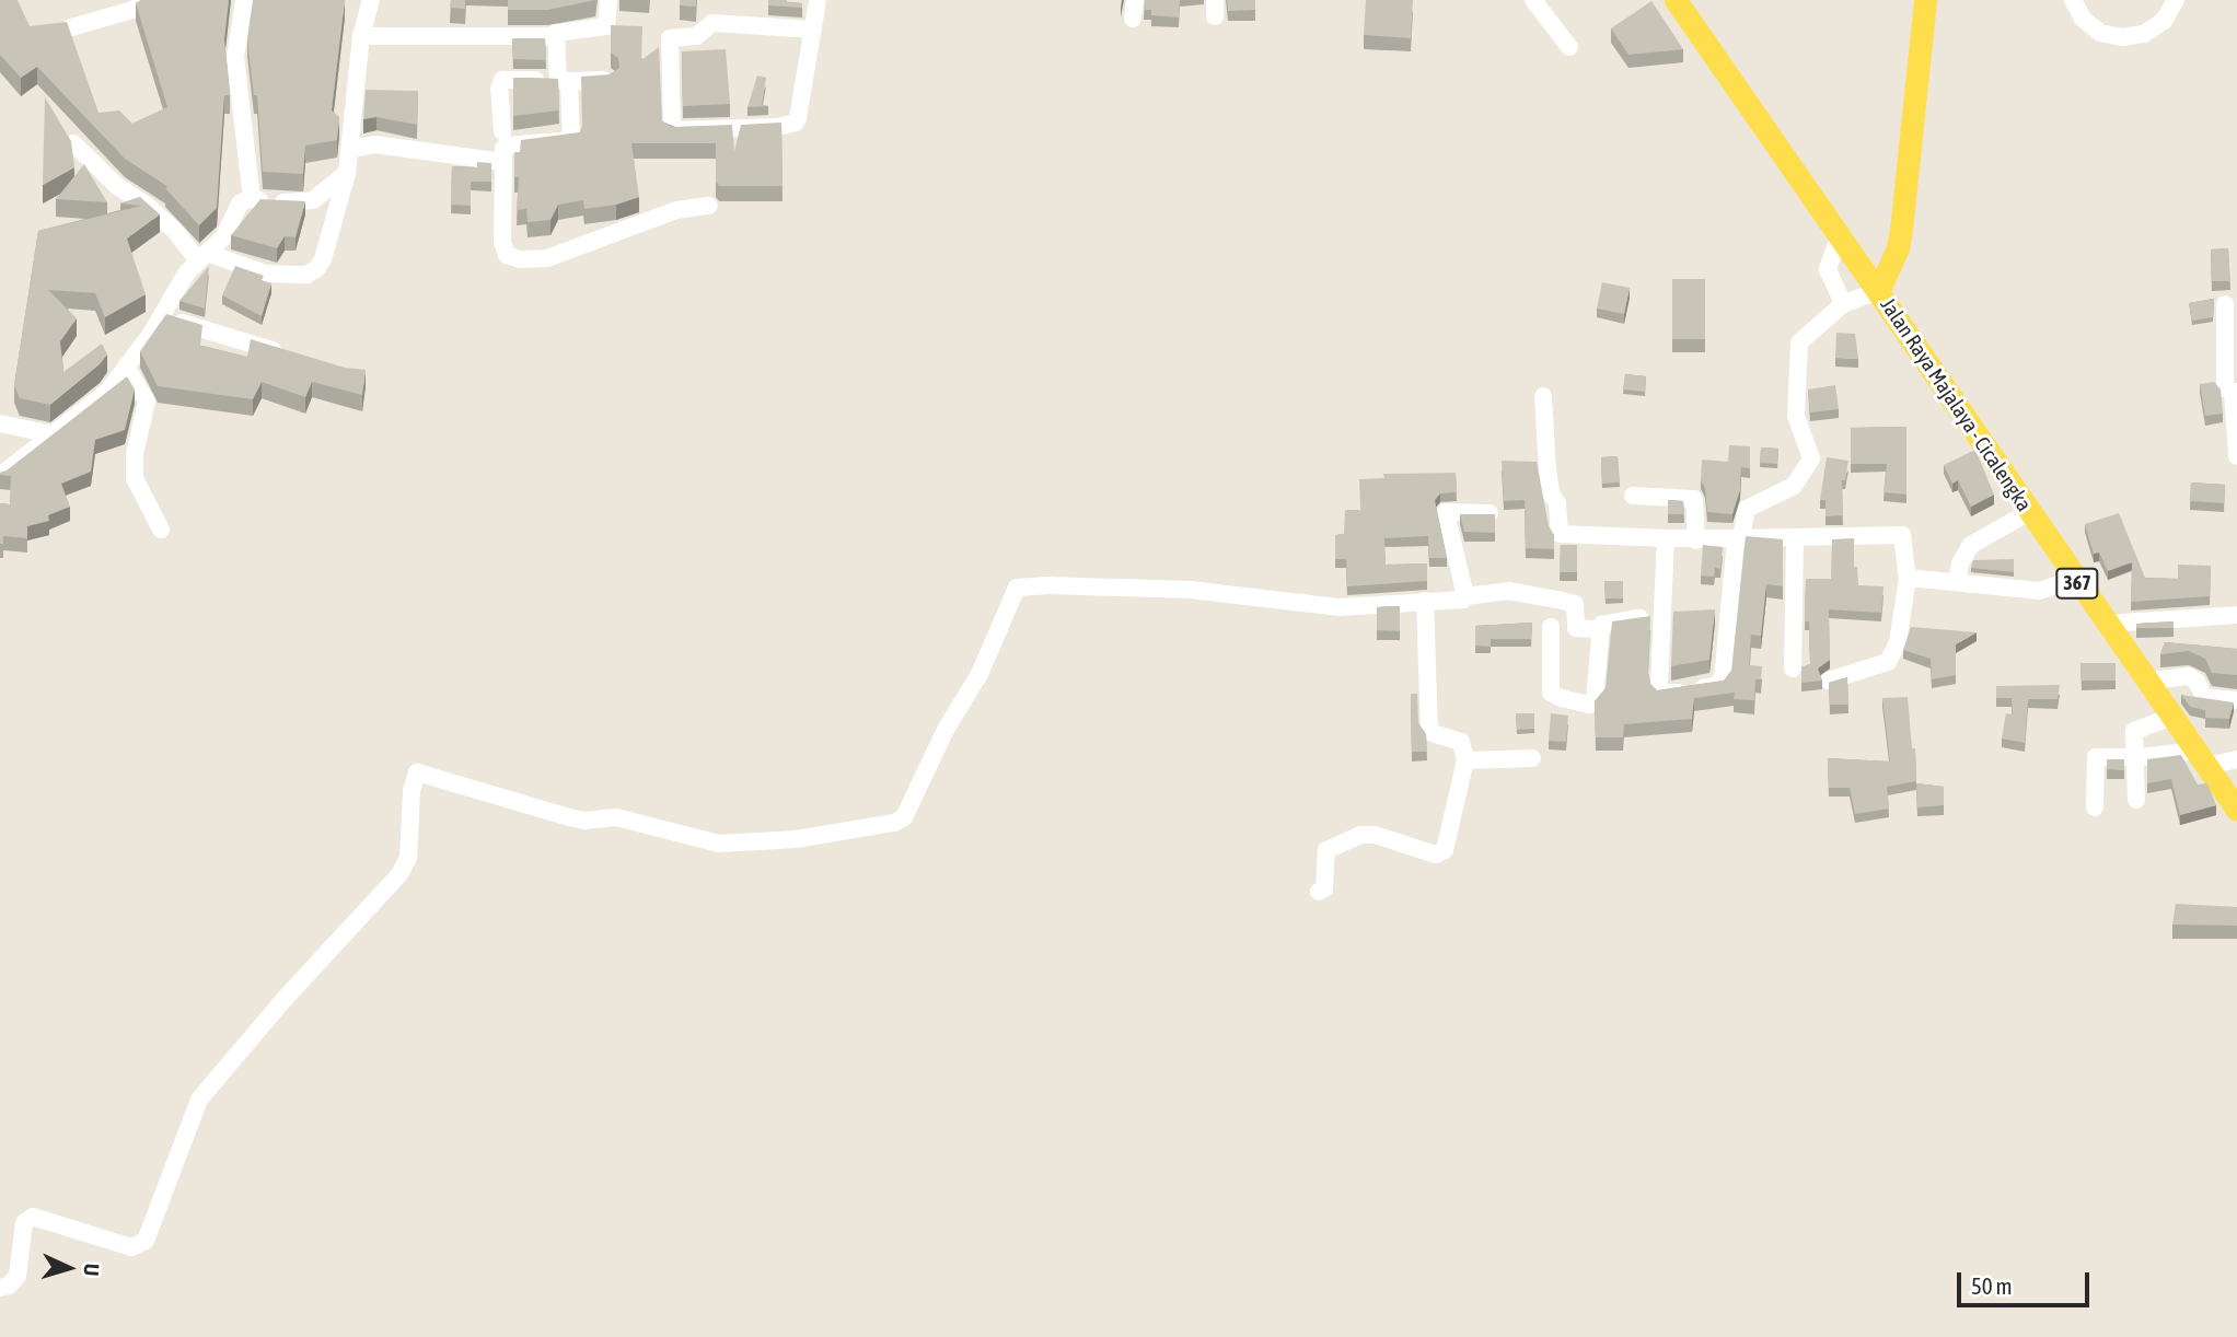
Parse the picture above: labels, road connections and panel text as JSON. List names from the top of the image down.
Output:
{
  "streets": {
    "main road": ["Jalan Raya Majalaya - Cicalengka", "367"]
  },
  "scale_bar": "50 m",
  "north": "right"
}
